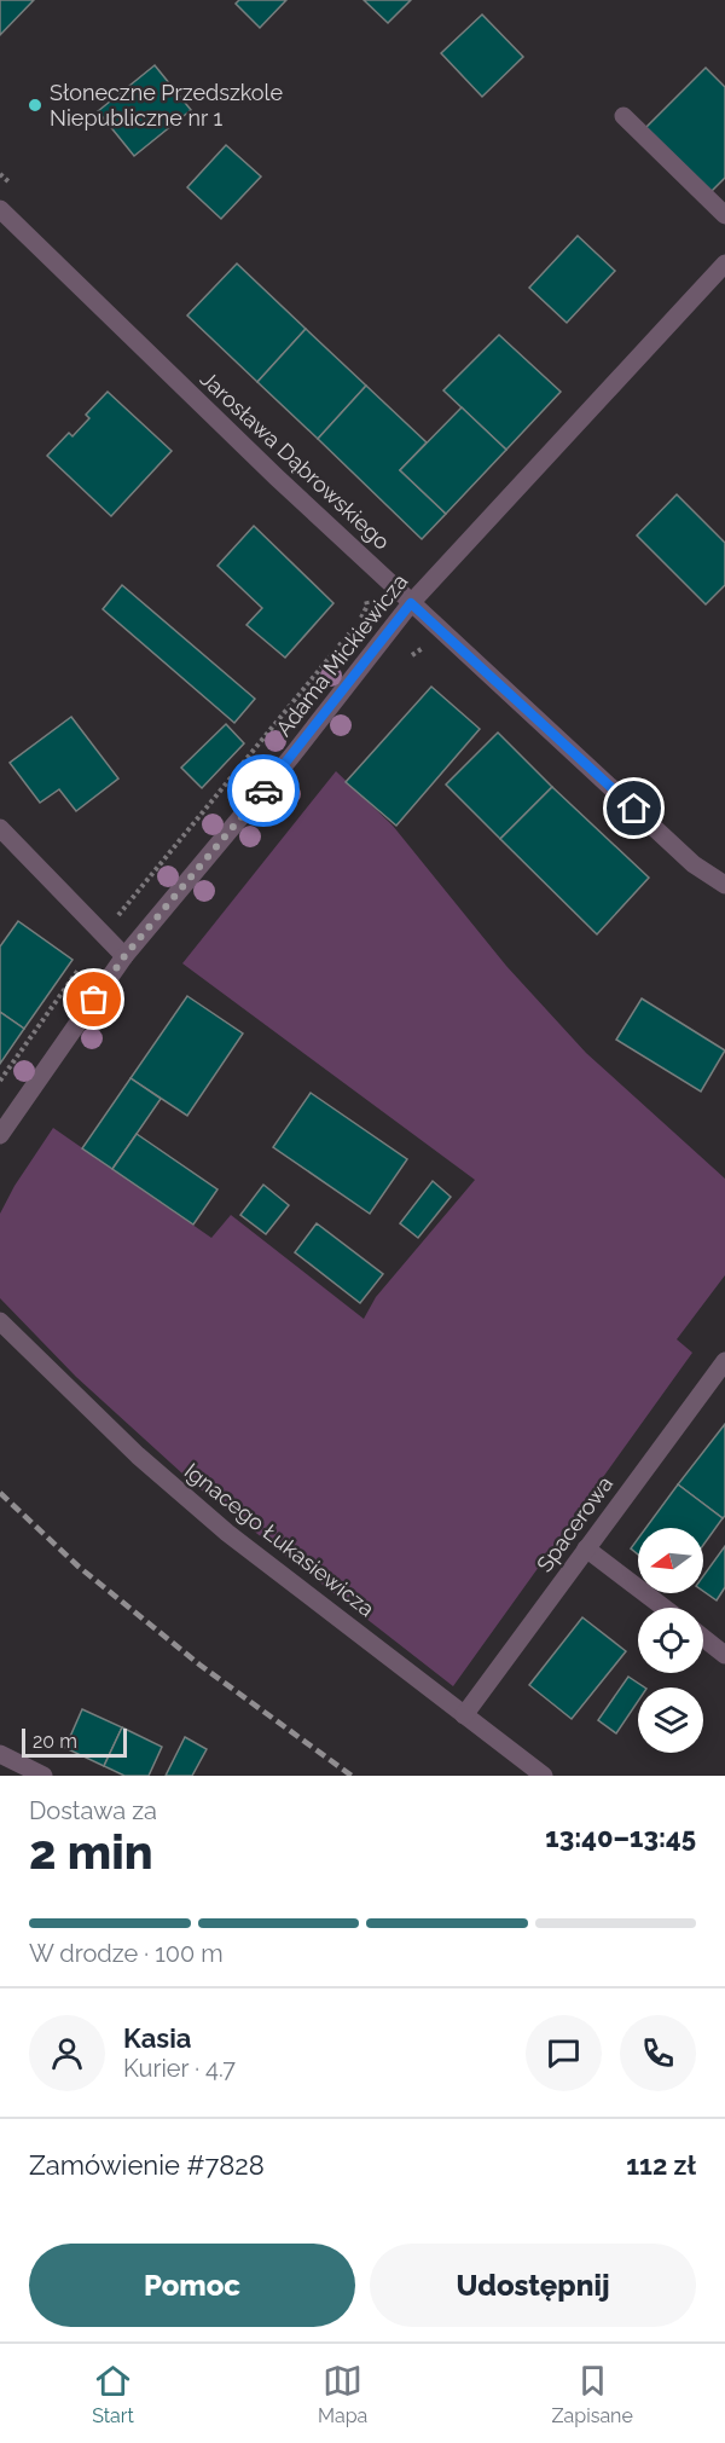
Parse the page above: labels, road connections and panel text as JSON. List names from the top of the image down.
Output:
{
  "streets": {
    "street": [
      "Jarosława Dąbrowskiego",
      "Adama Mickiewicza",
      "Spacerowa",
      "Ignacego Łukasiewicza"
    ]
  },
  "crossings": [
    ["Jarosława Dąbrowskiego", "Adama Mickiewicza"],
    ["Spacerowa", "Ignacego Łukasiewicza"]
  ],
  "places": ["Słoneczne Przedszkole Niepubliczne nr 1"],
  "scale_bar": "20 m",
  "north": "left",
  "page": {
    "scale": "20 m",
    "heading": ["2 min", "Dostawa za", "13:40–13:45"],
    "panel": [
      "Kasia",
      "Kurier · 4.7",
      "Zamówienie #7828",
      "112 zł"
    ],
    "bar": "W drodze · 100 m",
    "buttons": ["Pomoc", "Udostępnij"],
    "tabs": ["Start", "Mapa", "Zapisane"]
  }
}
